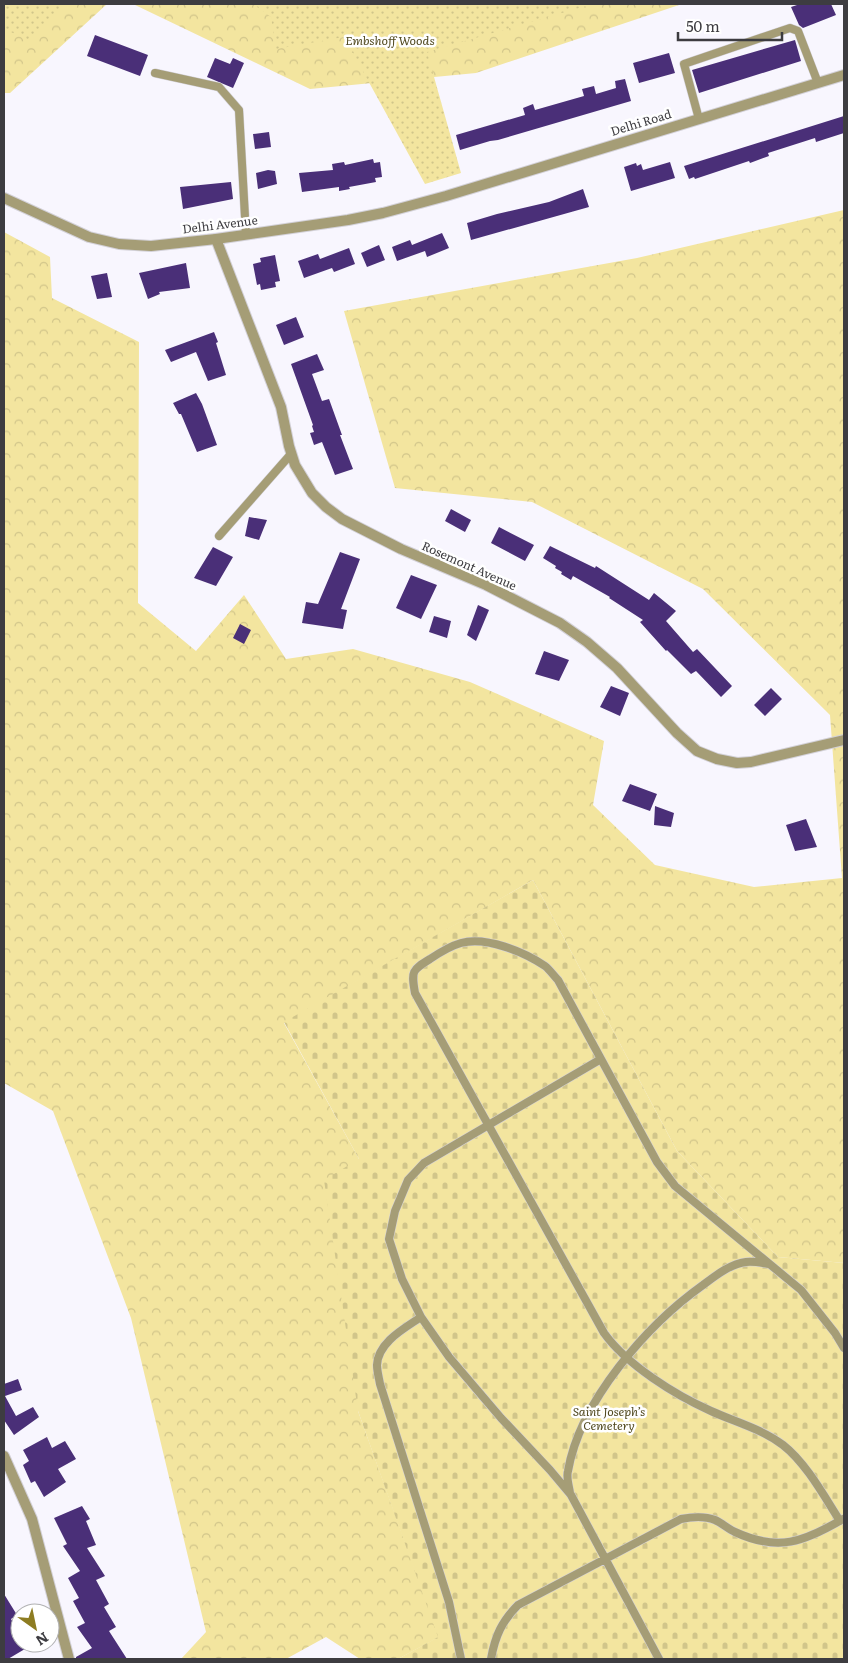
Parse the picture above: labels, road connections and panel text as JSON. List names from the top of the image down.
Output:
{
  "streets": {
    "street": ["Delhi Road", "Delhi Avenue", "Rosemont Avenue"]
  },
  "crossings": [
    ["Delhi Road", "Delhi Avenue"],
    ["Delhi Avenue", "Rosemont Avenue"]
  ],
  "parks": ["Embshoff Woods", "Saint Joseph’s Cemetery"],
  "scale_bar": "50 m",
  "north": "bottom right"
}
